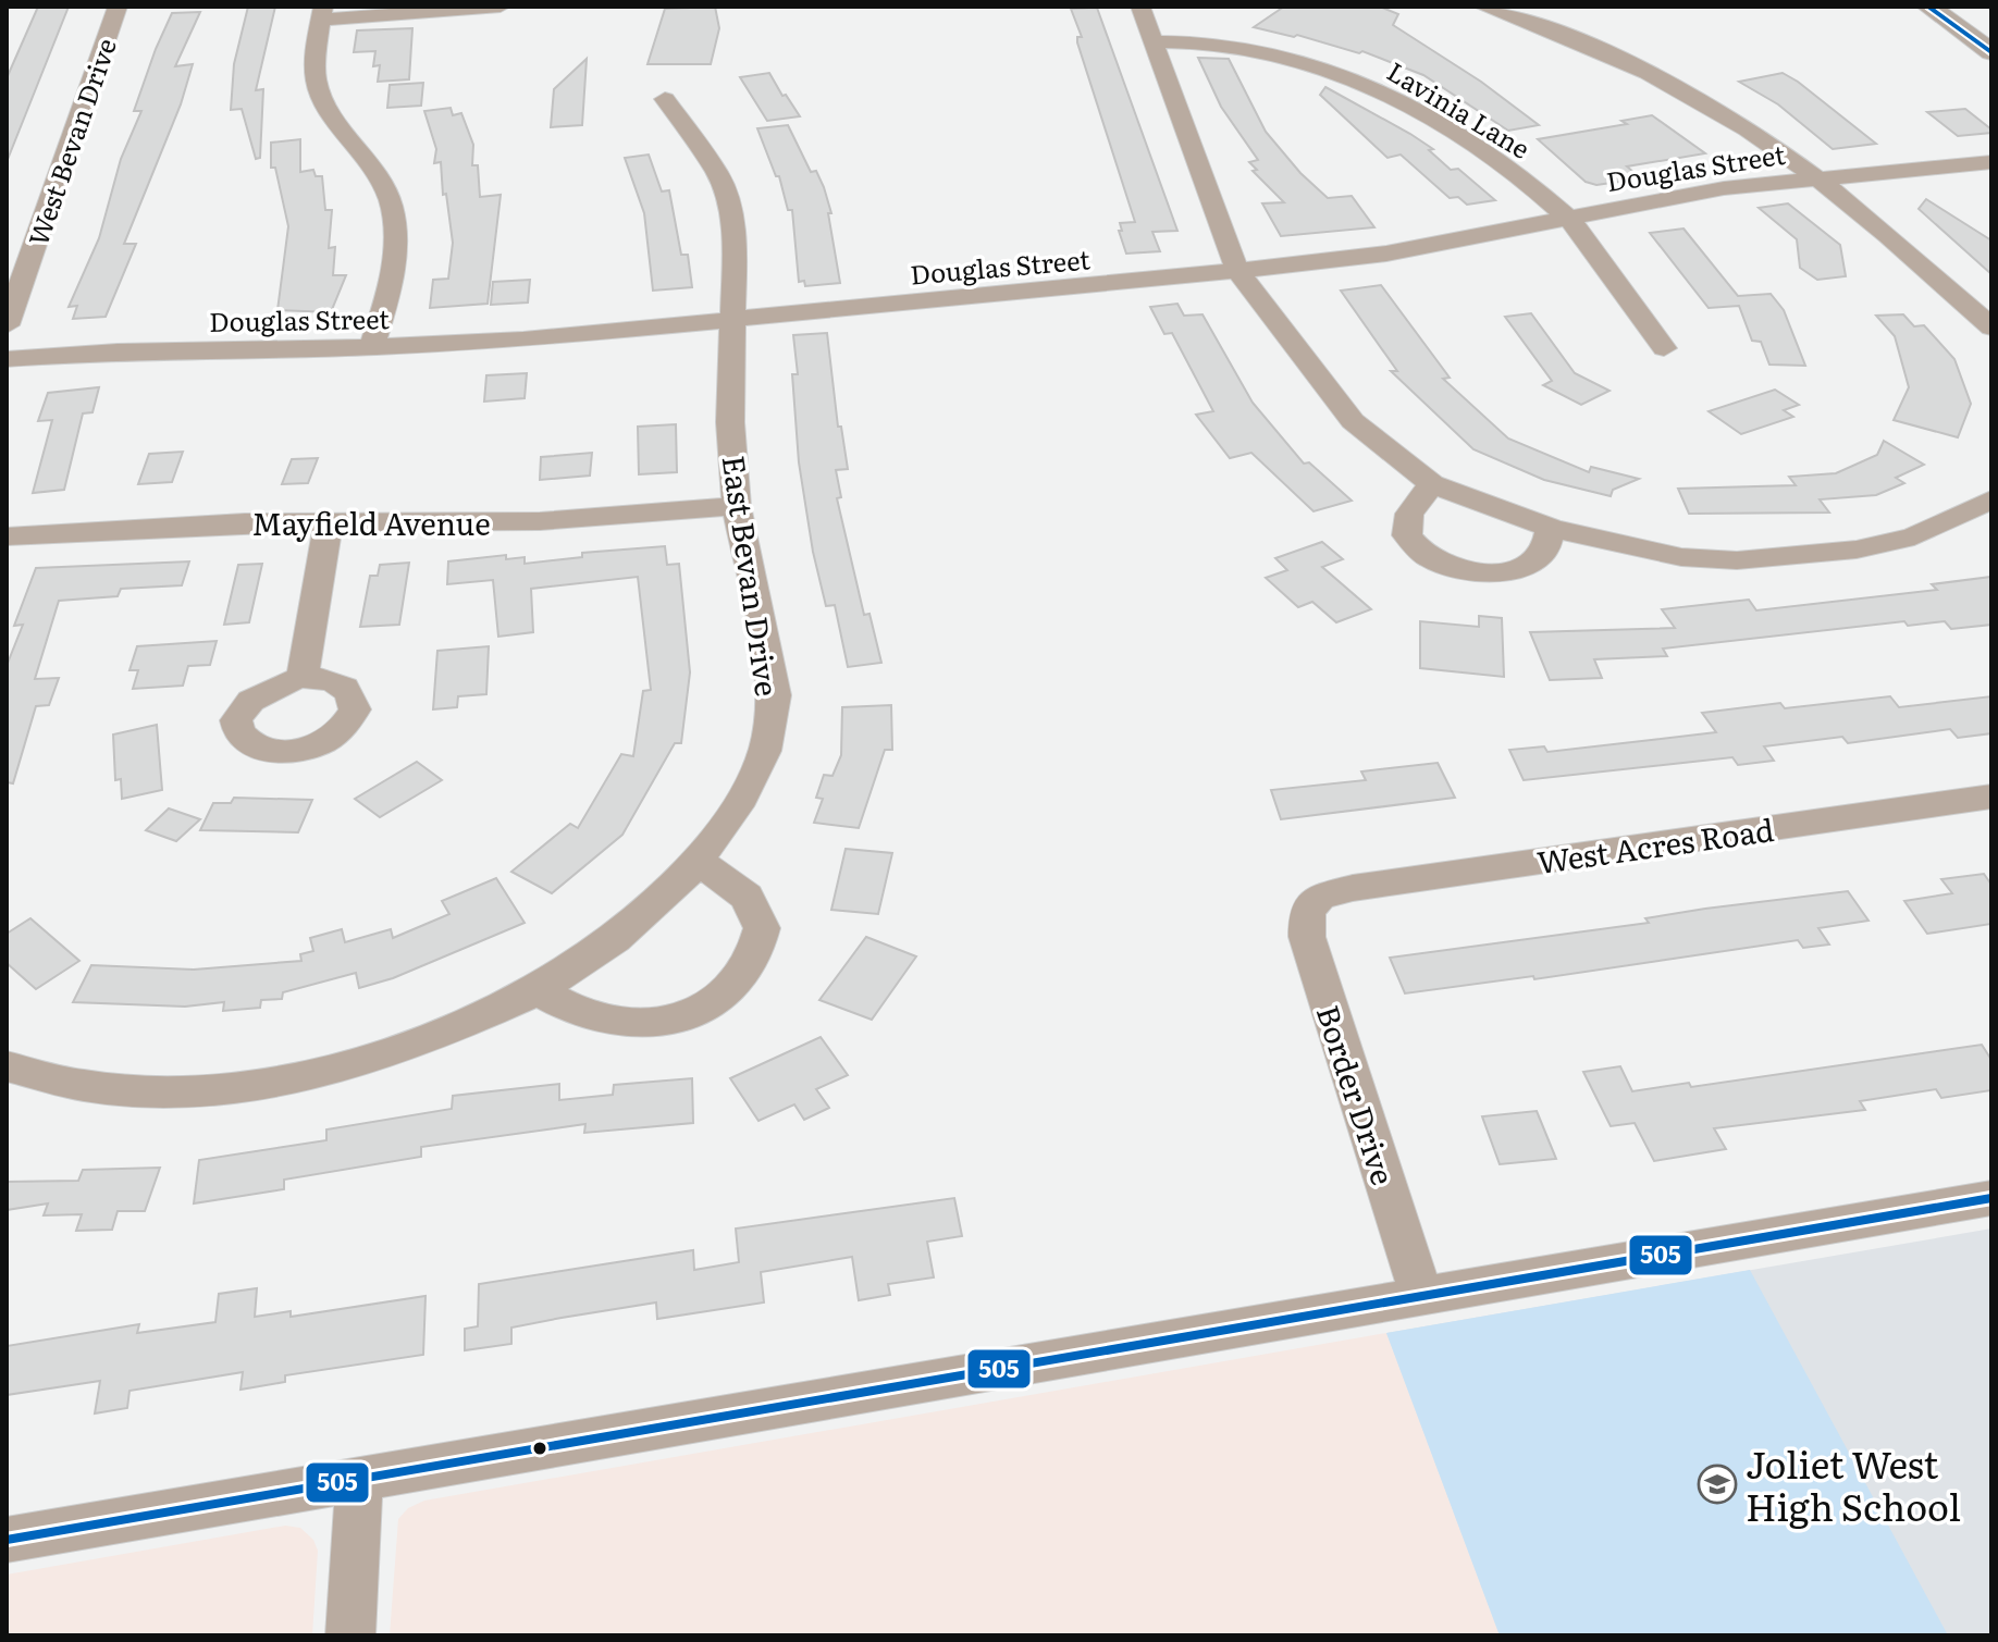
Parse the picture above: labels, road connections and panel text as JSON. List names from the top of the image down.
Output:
{
  "streets": {
    "street": [
      "Lavinia Lane",
      "West Bevan Drive",
      "Douglas Street",
      "Mayfield Avenue",
      "East Bevan Drive",
      "West Acres Road",
      "Border Drive"
    ]
  },
  "crossings": [
    ["Lavinia Lane", "Douglas Street"],
    ["Douglas Street", "East Bevan Drive"],
    ["Mayfield Avenue", "East Bevan Drive"],
    ["West Acres Road", "Border Drive"]
  ],
  "places": {
    "school or university": ["Joliet West High School"]
  },
  "lines": ["transit line 505"]
}
